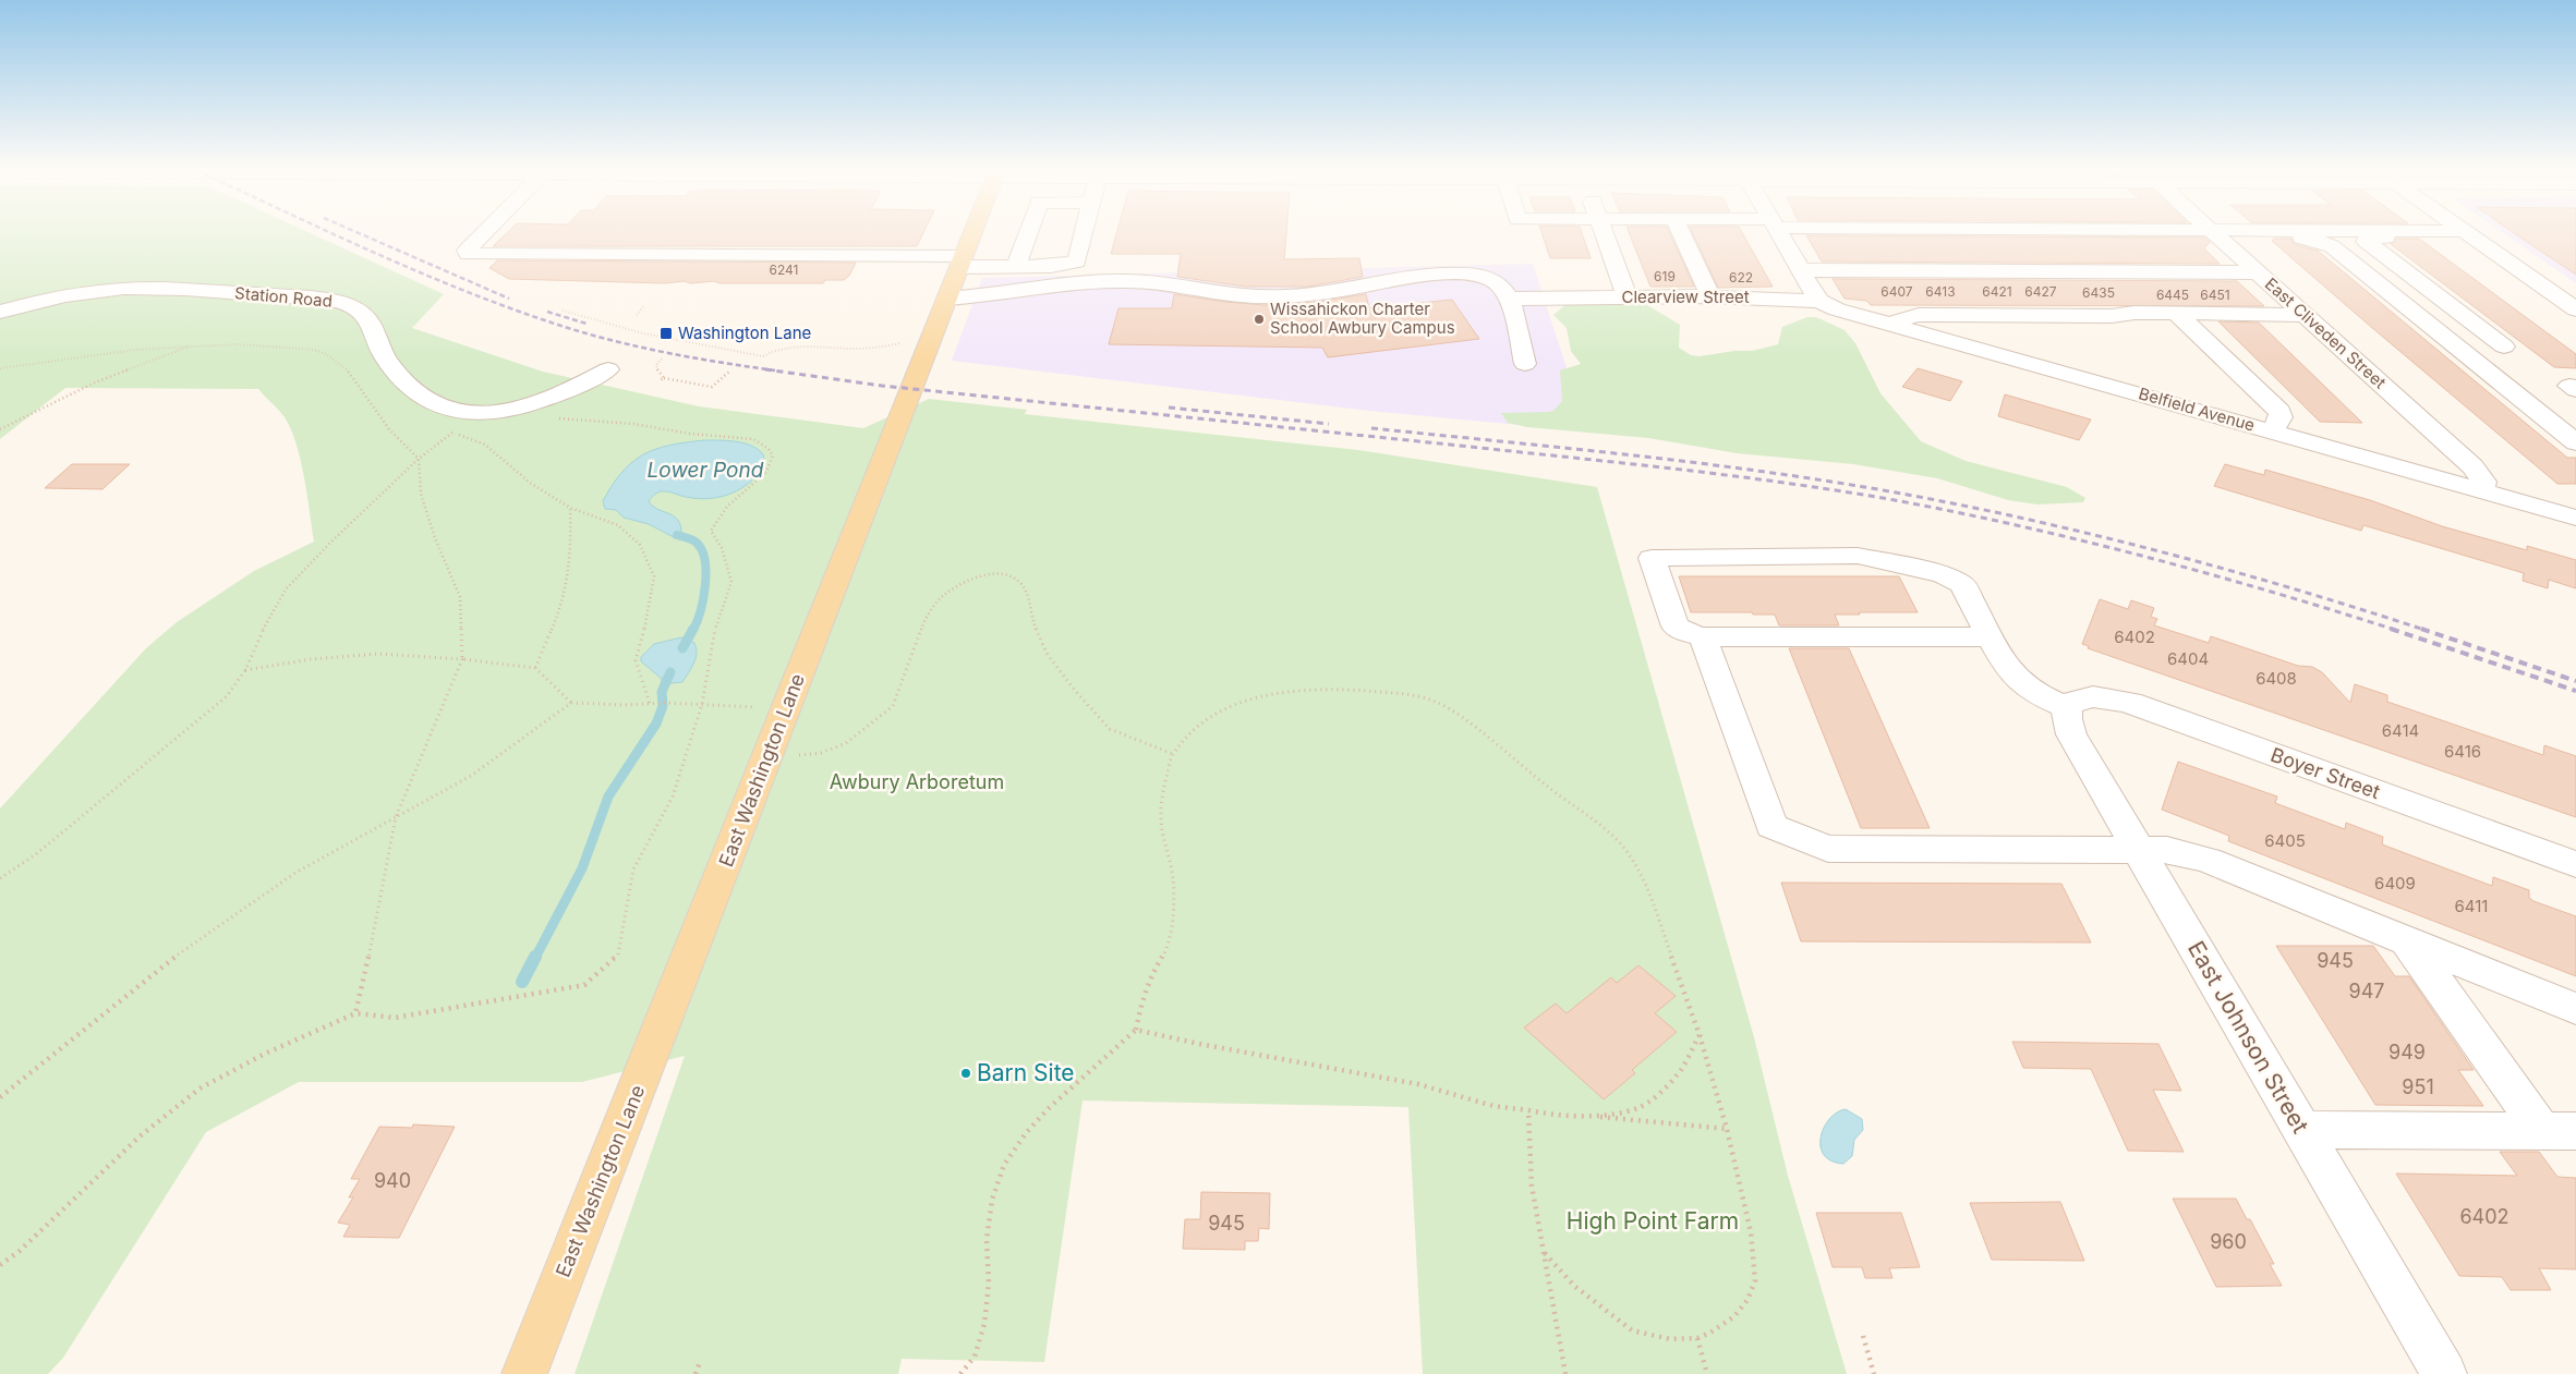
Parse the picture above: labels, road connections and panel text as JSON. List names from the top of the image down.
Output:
{
  "streets": {
    "main road": ["East Washington Lane"],
    "street": [
      "Station Road",
      "Clearview Street",
      "East Cliveden Street",
      "Belfield Avenue",
      "Boyer Street",
      "East Johnson Street"
    ]
  },
  "crossings": [
    ["Clearview Street", "Belfield Avenue"],
    ["East Cliveden Street", "Belfield Avenue"],
    ["Boyer Street", "East Johnson Street"]
  ],
  "water": ["Lower Pond"],
  "parks": ["Awbury Arboretum", "High Point Farm"],
  "places": {
    "other": ["Wissahickon Charter School Awbury Campus", "Barn Site"],
    "transit": ["Washington Lane"]
  },
  "house_numbers": [
    "6241",
    "619",
    "622",
    "6407",
    "6413",
    "6421",
    "6427",
    "6435",
    "6445",
    "6451",
    "6402",
    "6404",
    "6408",
    "6414",
    "6416",
    "6405",
    "6409",
    "6411",
    "945",
    "947",
    "949",
    "951",
    "940",
    "6402",
    "945",
    "960"
  ]
}
